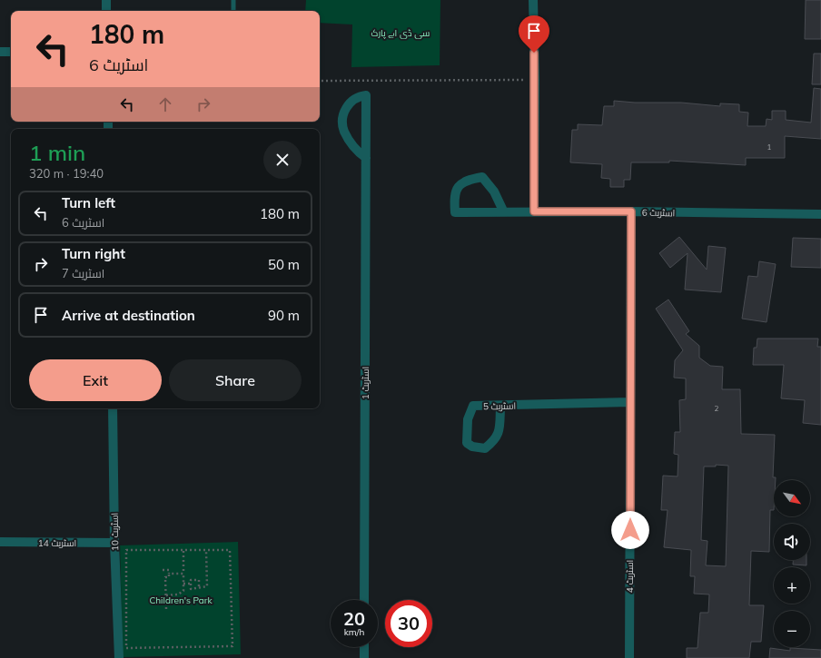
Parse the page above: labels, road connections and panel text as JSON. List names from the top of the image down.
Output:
{
  "streets": {
    "street": [
      "اسٹریٹ 6",
      "اسٹریٹ 1",
      "اسٹریٹ 5",
      "اسٹریٹ 10",
      "اسٹریٹ 14",
      "اسٹریٹ 4"
    ]
  },
  "crossings": [
    ["اسٹریٹ 6", "اسٹریٹ 4"],
    ["اسٹریٹ 5", "اسٹریٹ 4"],
    ["اسٹریٹ 10", "اسٹریٹ 14"]
  ],
  "parks": ["سی ڈی اے پارک", "Children's Park"],
  "house_numbers": ["1", "2"],
  "north": "bottom right",
  "page": {
    "turn": ["180 m", "اسٹریٹ 6"],
    "heading": ["1 min", "320 m · 19:40"],
    "list": [
      {
        "name": "Turn left",
        "note": "اسٹریٹ 6",
        "value": "180 m"
      },
      {
        "name": "Turn right",
        "note": "اسٹریٹ 7",
        "value": "50 m"
      },
      {
        "name": "Arrive at destination",
        "value": "90 m"
      }
    ],
    "buttons": ["Exit", "Share"],
    "map_buttons": ["+", "−"],
    "speed": "20 km/h",
    "limit": "30"
  }
}
